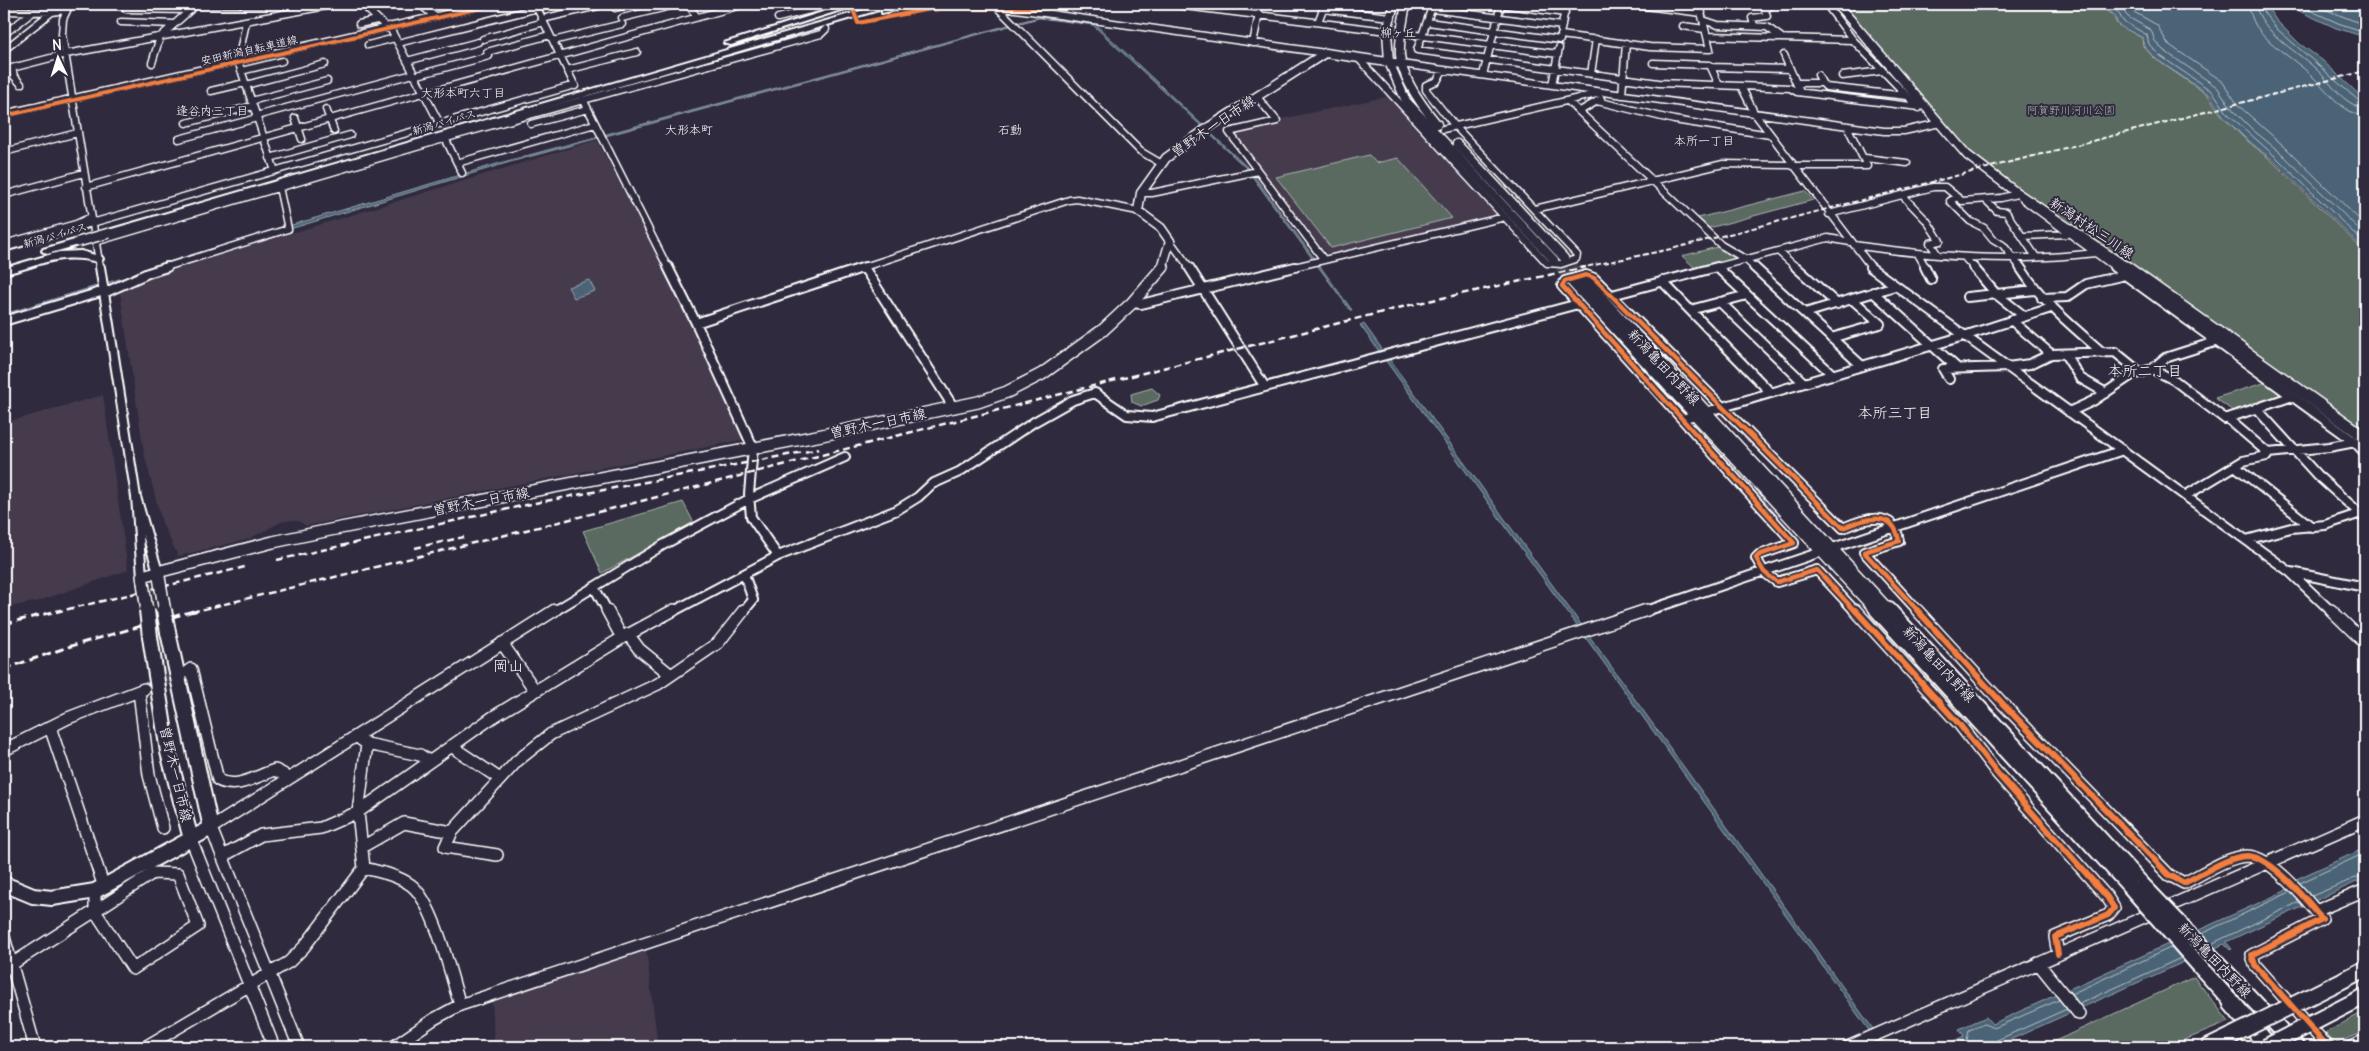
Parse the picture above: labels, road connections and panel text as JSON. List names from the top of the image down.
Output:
{
  "streets": {
    "highway": ["新潟バイパス"],
    "main road": ["曽野木一日市線", "新潟村松三川線", "新潟亀田内野線"],
    "cycle path": ["安田新潟自転車道線"]
  },
  "districts": [
    "柳ヶ丘",
    "大形本町六丁目",
    "逢谷内三丁目",
    "大形本町",
    "石動",
    "本所一丁目",
    "本所二丁目",
    "本所三丁目",
    "岡山"
  ],
  "parks": ["阿賀野川河川公園"],
  "north": "top"
}
